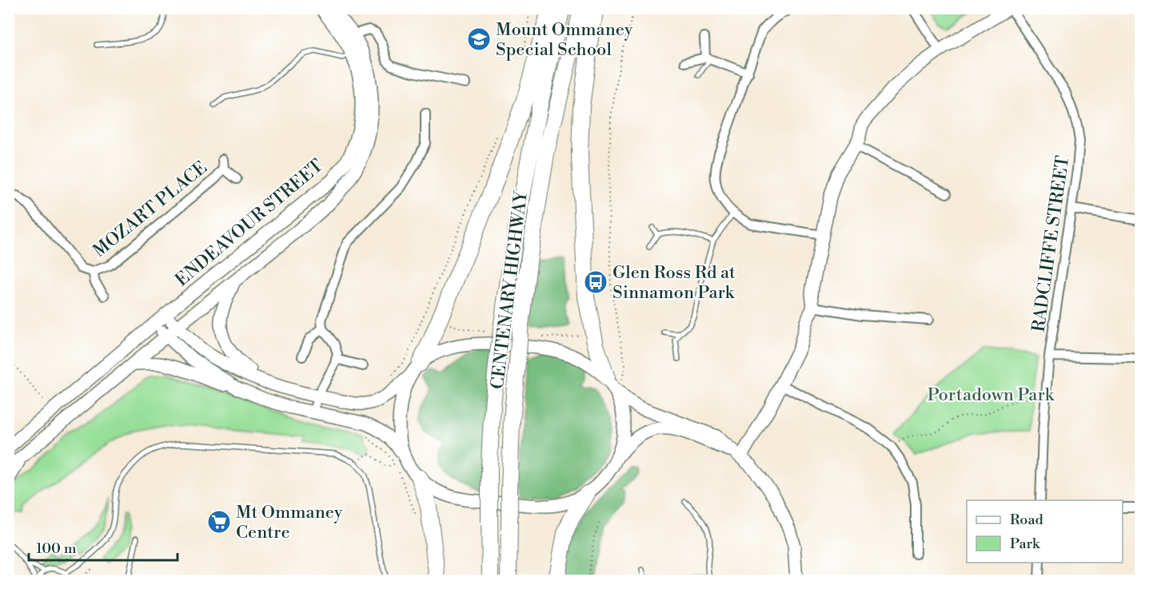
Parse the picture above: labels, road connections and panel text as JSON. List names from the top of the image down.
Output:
{
  "streets": {
    "highway": ["CENTENARY HIGHWAY"],
    "main road": ["ENDEAVOUR STREET"],
    "street": ["MOZART PLACE", "RADCLIFFE STREET"]
  },
  "parks": ["Portadown Park"],
  "places": {
    "school or university": ["Mount Ommaney Special School"],
    "bus stop": ["Glen Ross Rd at Sinnamon Park"],
    "supermarket": ["Mt Ommaney Centre"]
  },
  "legend": ["Road", "Park"],
  "scale_bar": "100 m"
}
